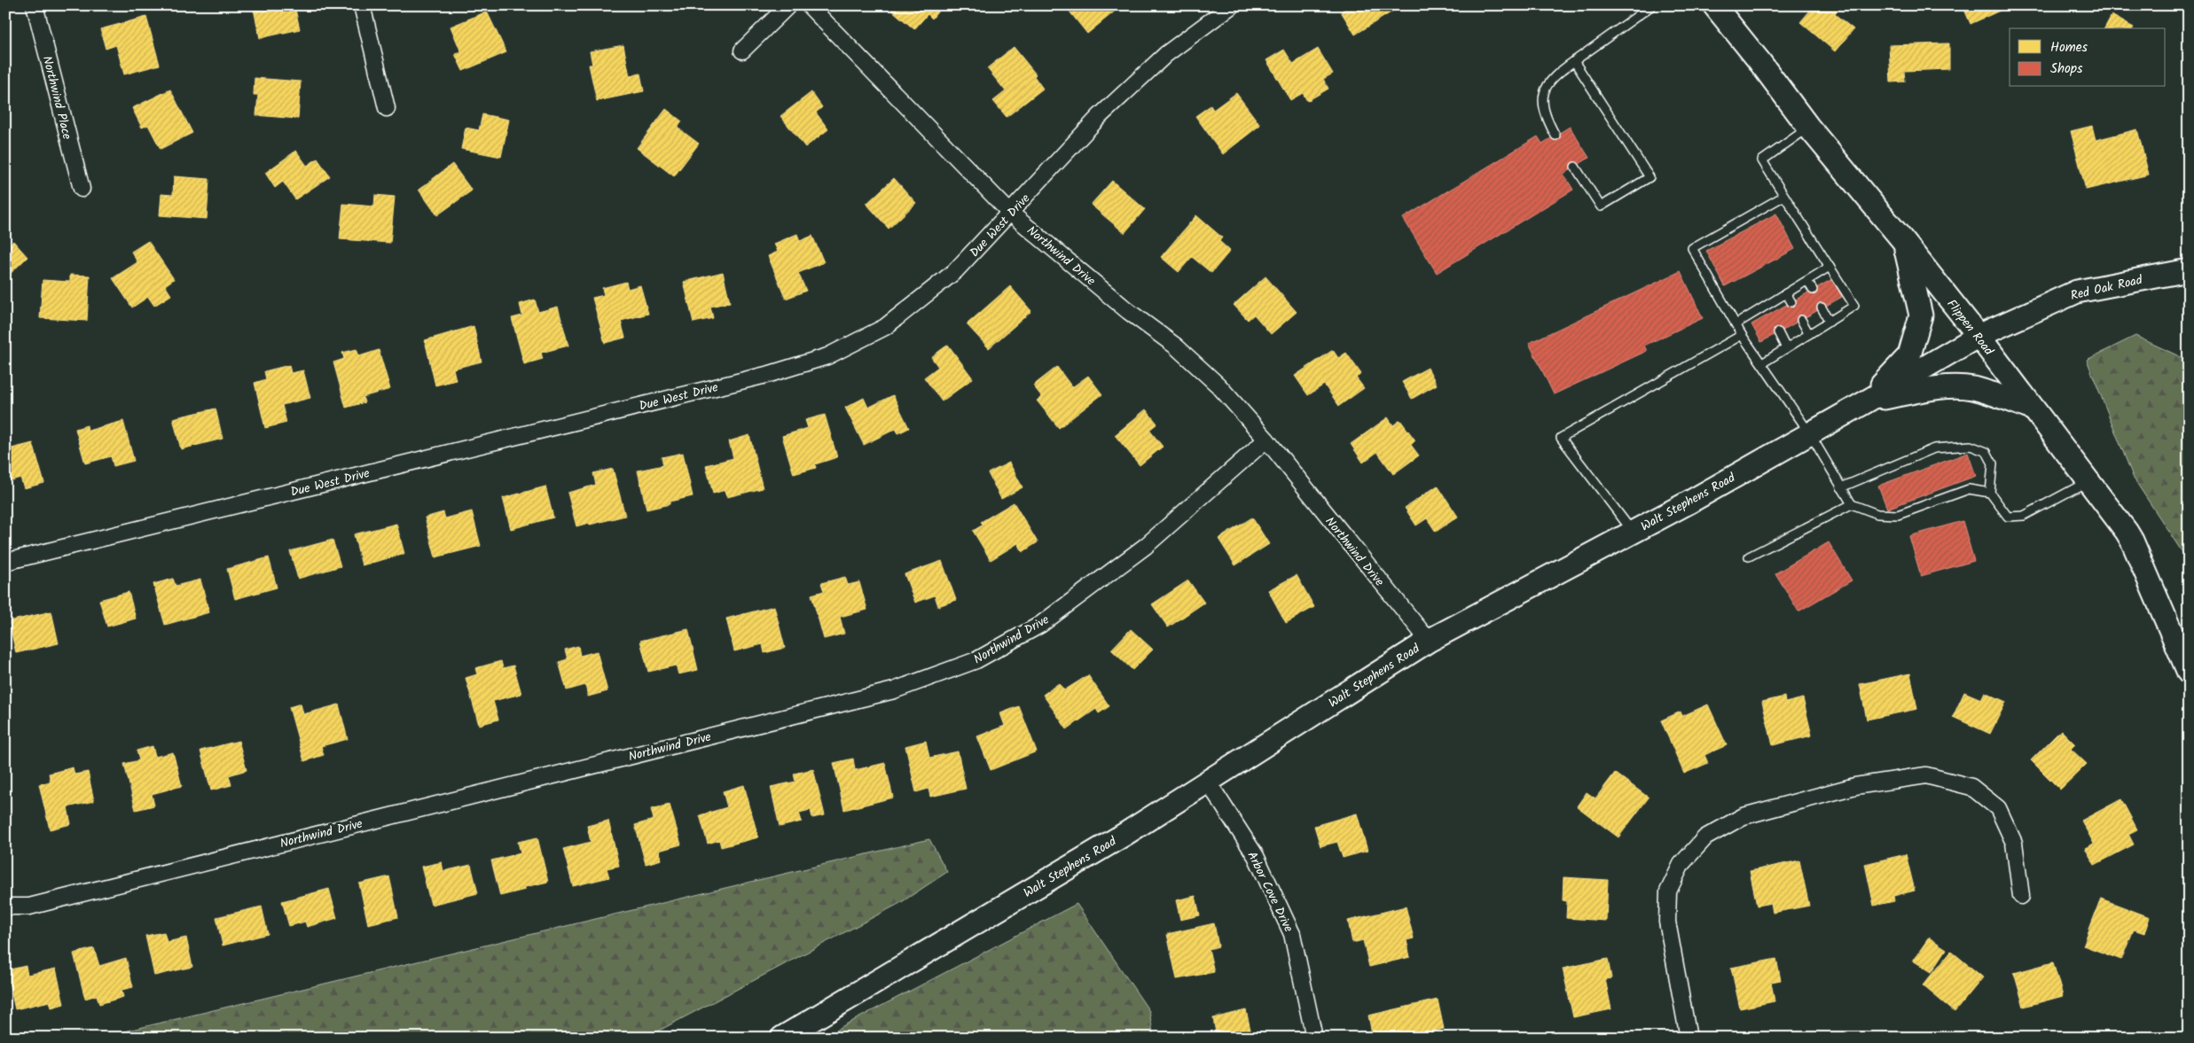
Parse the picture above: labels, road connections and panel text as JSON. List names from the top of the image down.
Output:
{
  "streets": {
    "street": [
      "Northwind Place",
      "Due West Drive",
      "Northwind Drive",
      "Red Oak Road",
      "Flippen Road",
      "Walt Stephens Road",
      "Arbor Cove Drive"
    ]
  },
  "crossings": [
    ["Due West Drive", "Northwind Drive"],
    ["Northwind Drive", "Walt Stephens Road"],
    ["Red Oak Road", "Flippen Road"],
    ["Red Oak Road", "Walt Stephens Road"],
    ["Flippen Road", "Walt Stephens Road"],
    ["Walt Stephens Road", "Arbor Cove Drive"]
  ],
  "legend": ["Homes", "Shops"]
}
